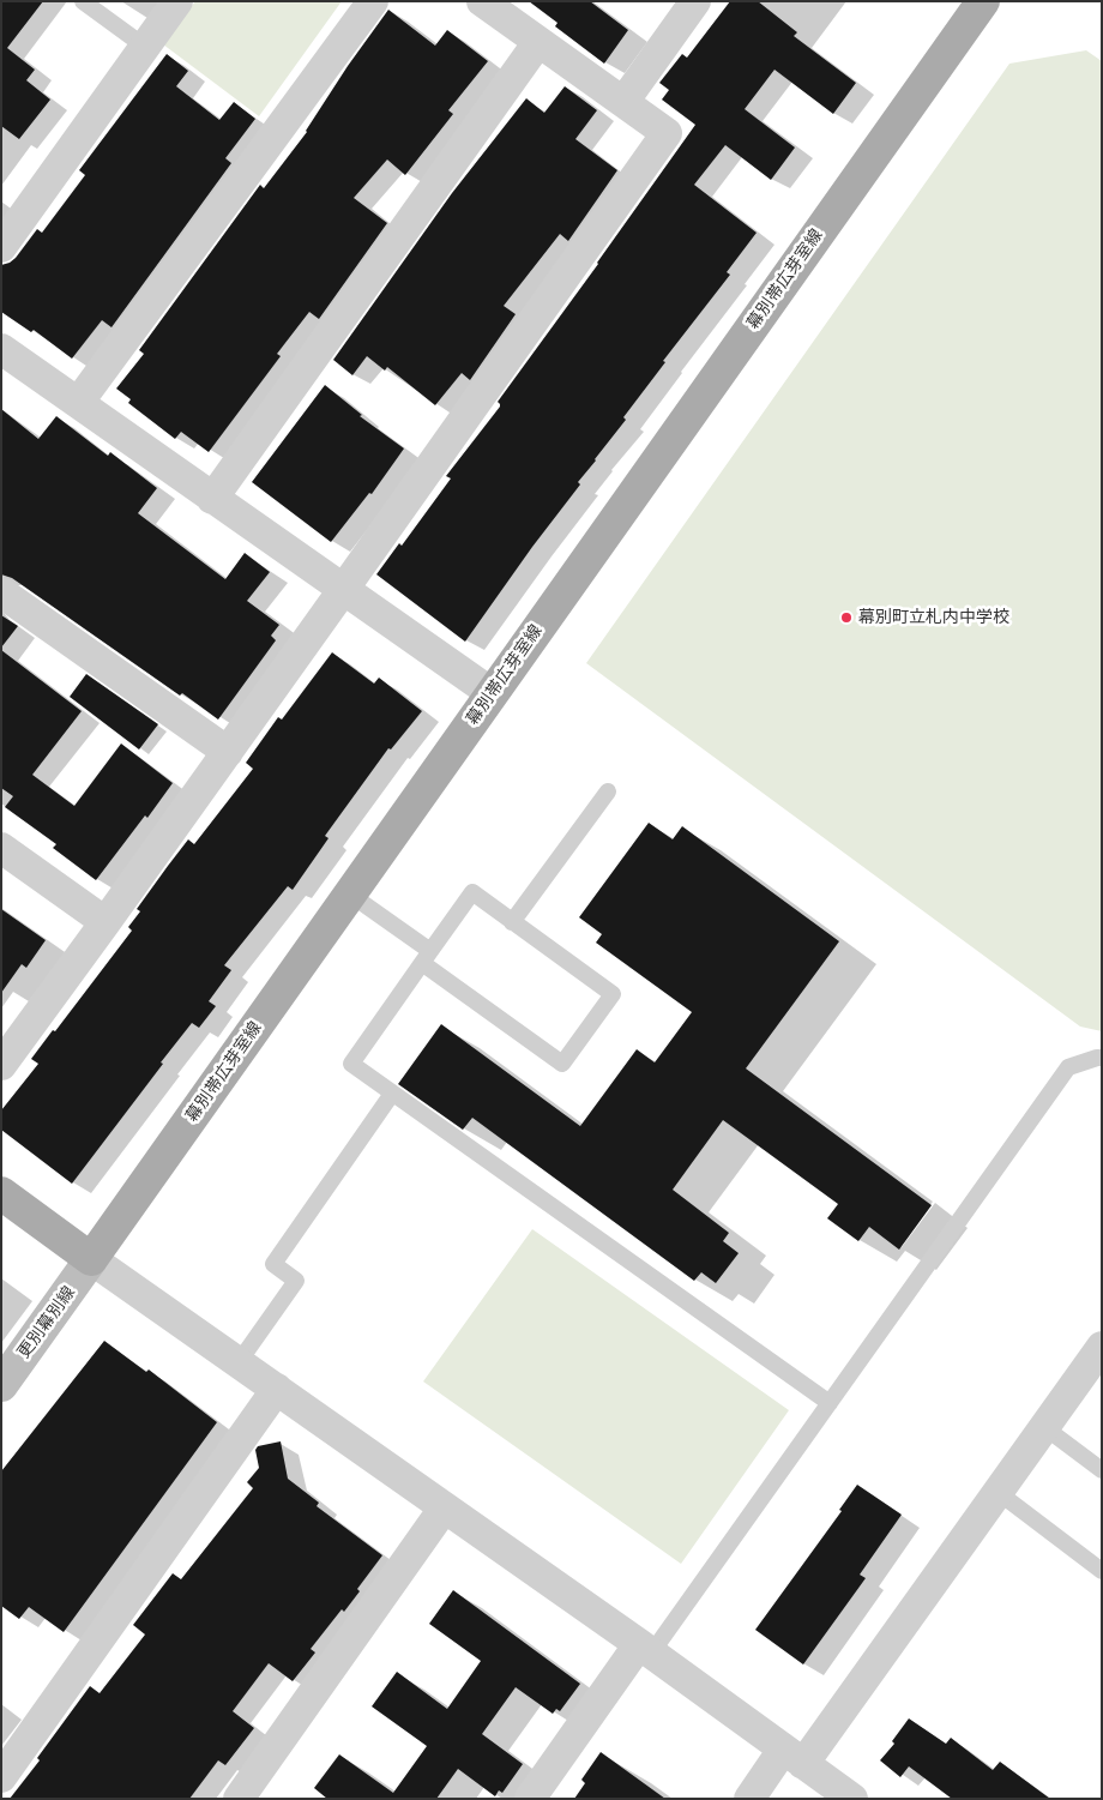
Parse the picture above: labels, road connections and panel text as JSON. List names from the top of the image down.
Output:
{
  "streets": {
    "main road": ["幕別帯広芽室線", "更別幕別線"]
  },
  "crossings": [
    ["幕別帯広芽室線", "更別幕別線"]
  ],
  "places": ["幕別町立札内中学校"]
}
